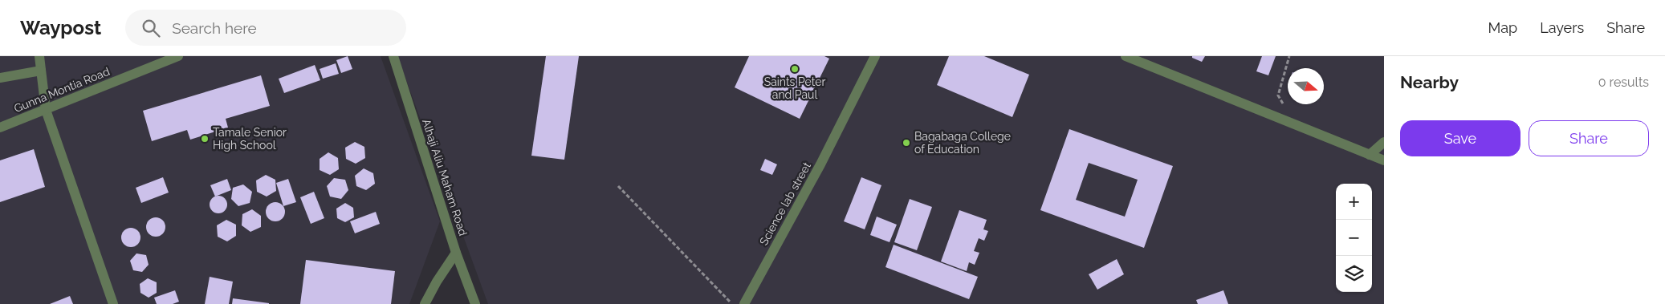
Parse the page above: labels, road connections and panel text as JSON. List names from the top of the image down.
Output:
{
  "streets": {
    "street": ["Gunna Montia Road", "Alhaji Aliu Maham Road", "Science lab street"]
  },
  "places": ["Saints Peter and Paul", "Tamale Senior High School", "Bagabaga College of Education"],
  "north": "right",
  "page": {
    "header": "Waypost",
    "search": "Search here",
    "nav": ["Map", "Layers", "Share"],
    "heading": ["Nearby", "0 results"],
    "buttons": ["Save", "Share"],
    "map_buttons": ["+", "−"]
  }
}
